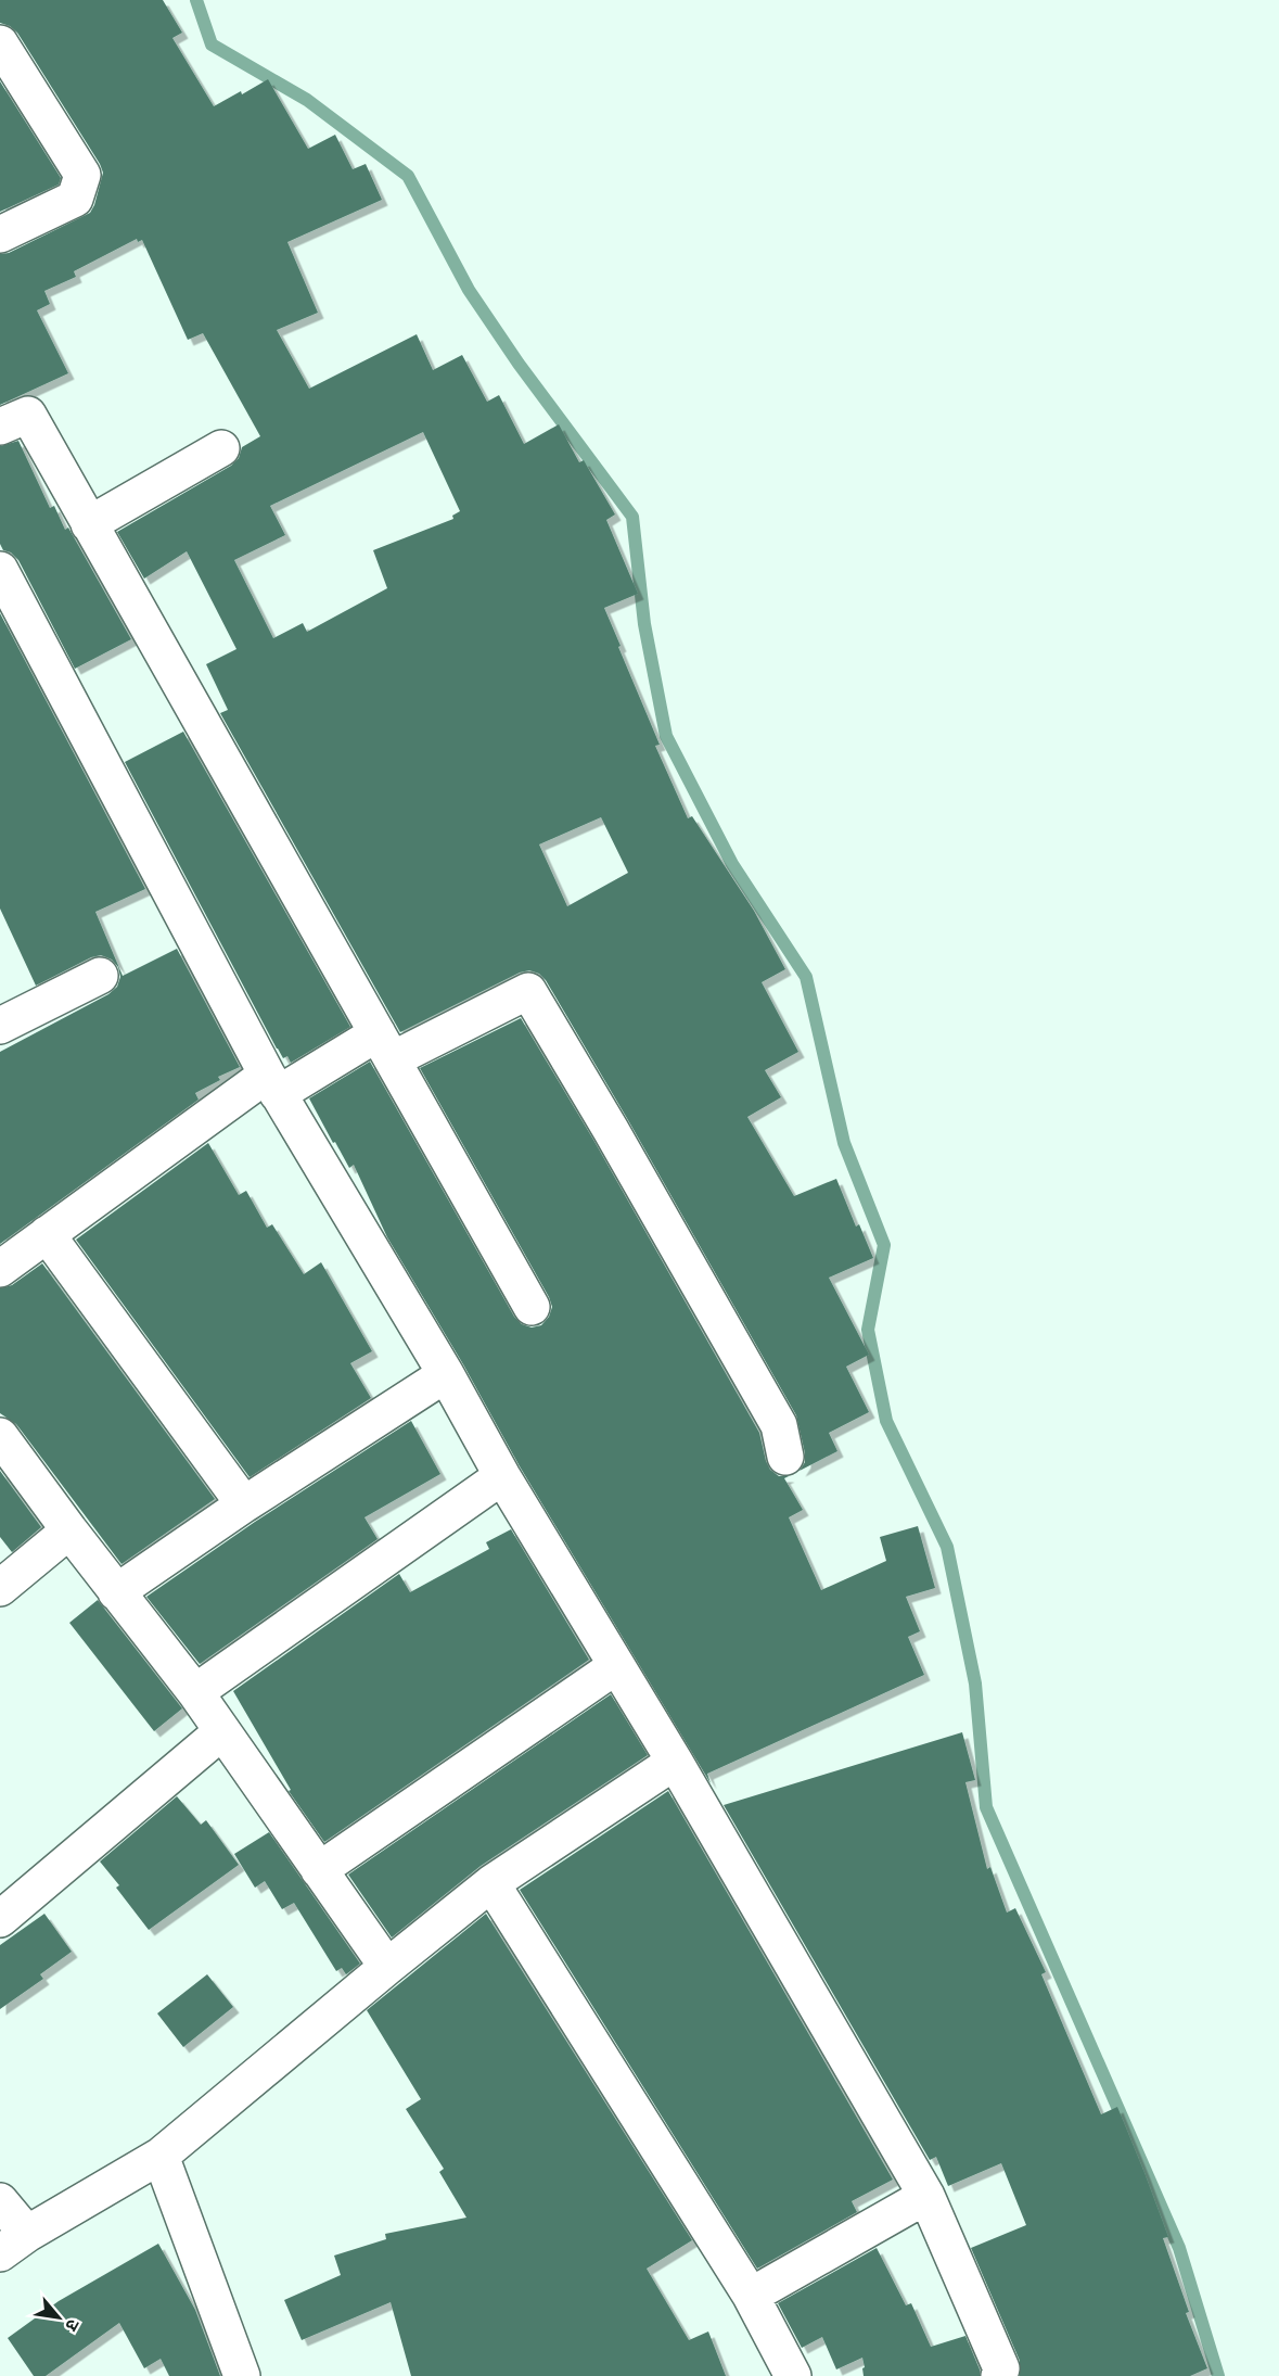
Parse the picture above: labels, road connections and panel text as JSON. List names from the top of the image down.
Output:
{
  "north": "bottom right"
}
